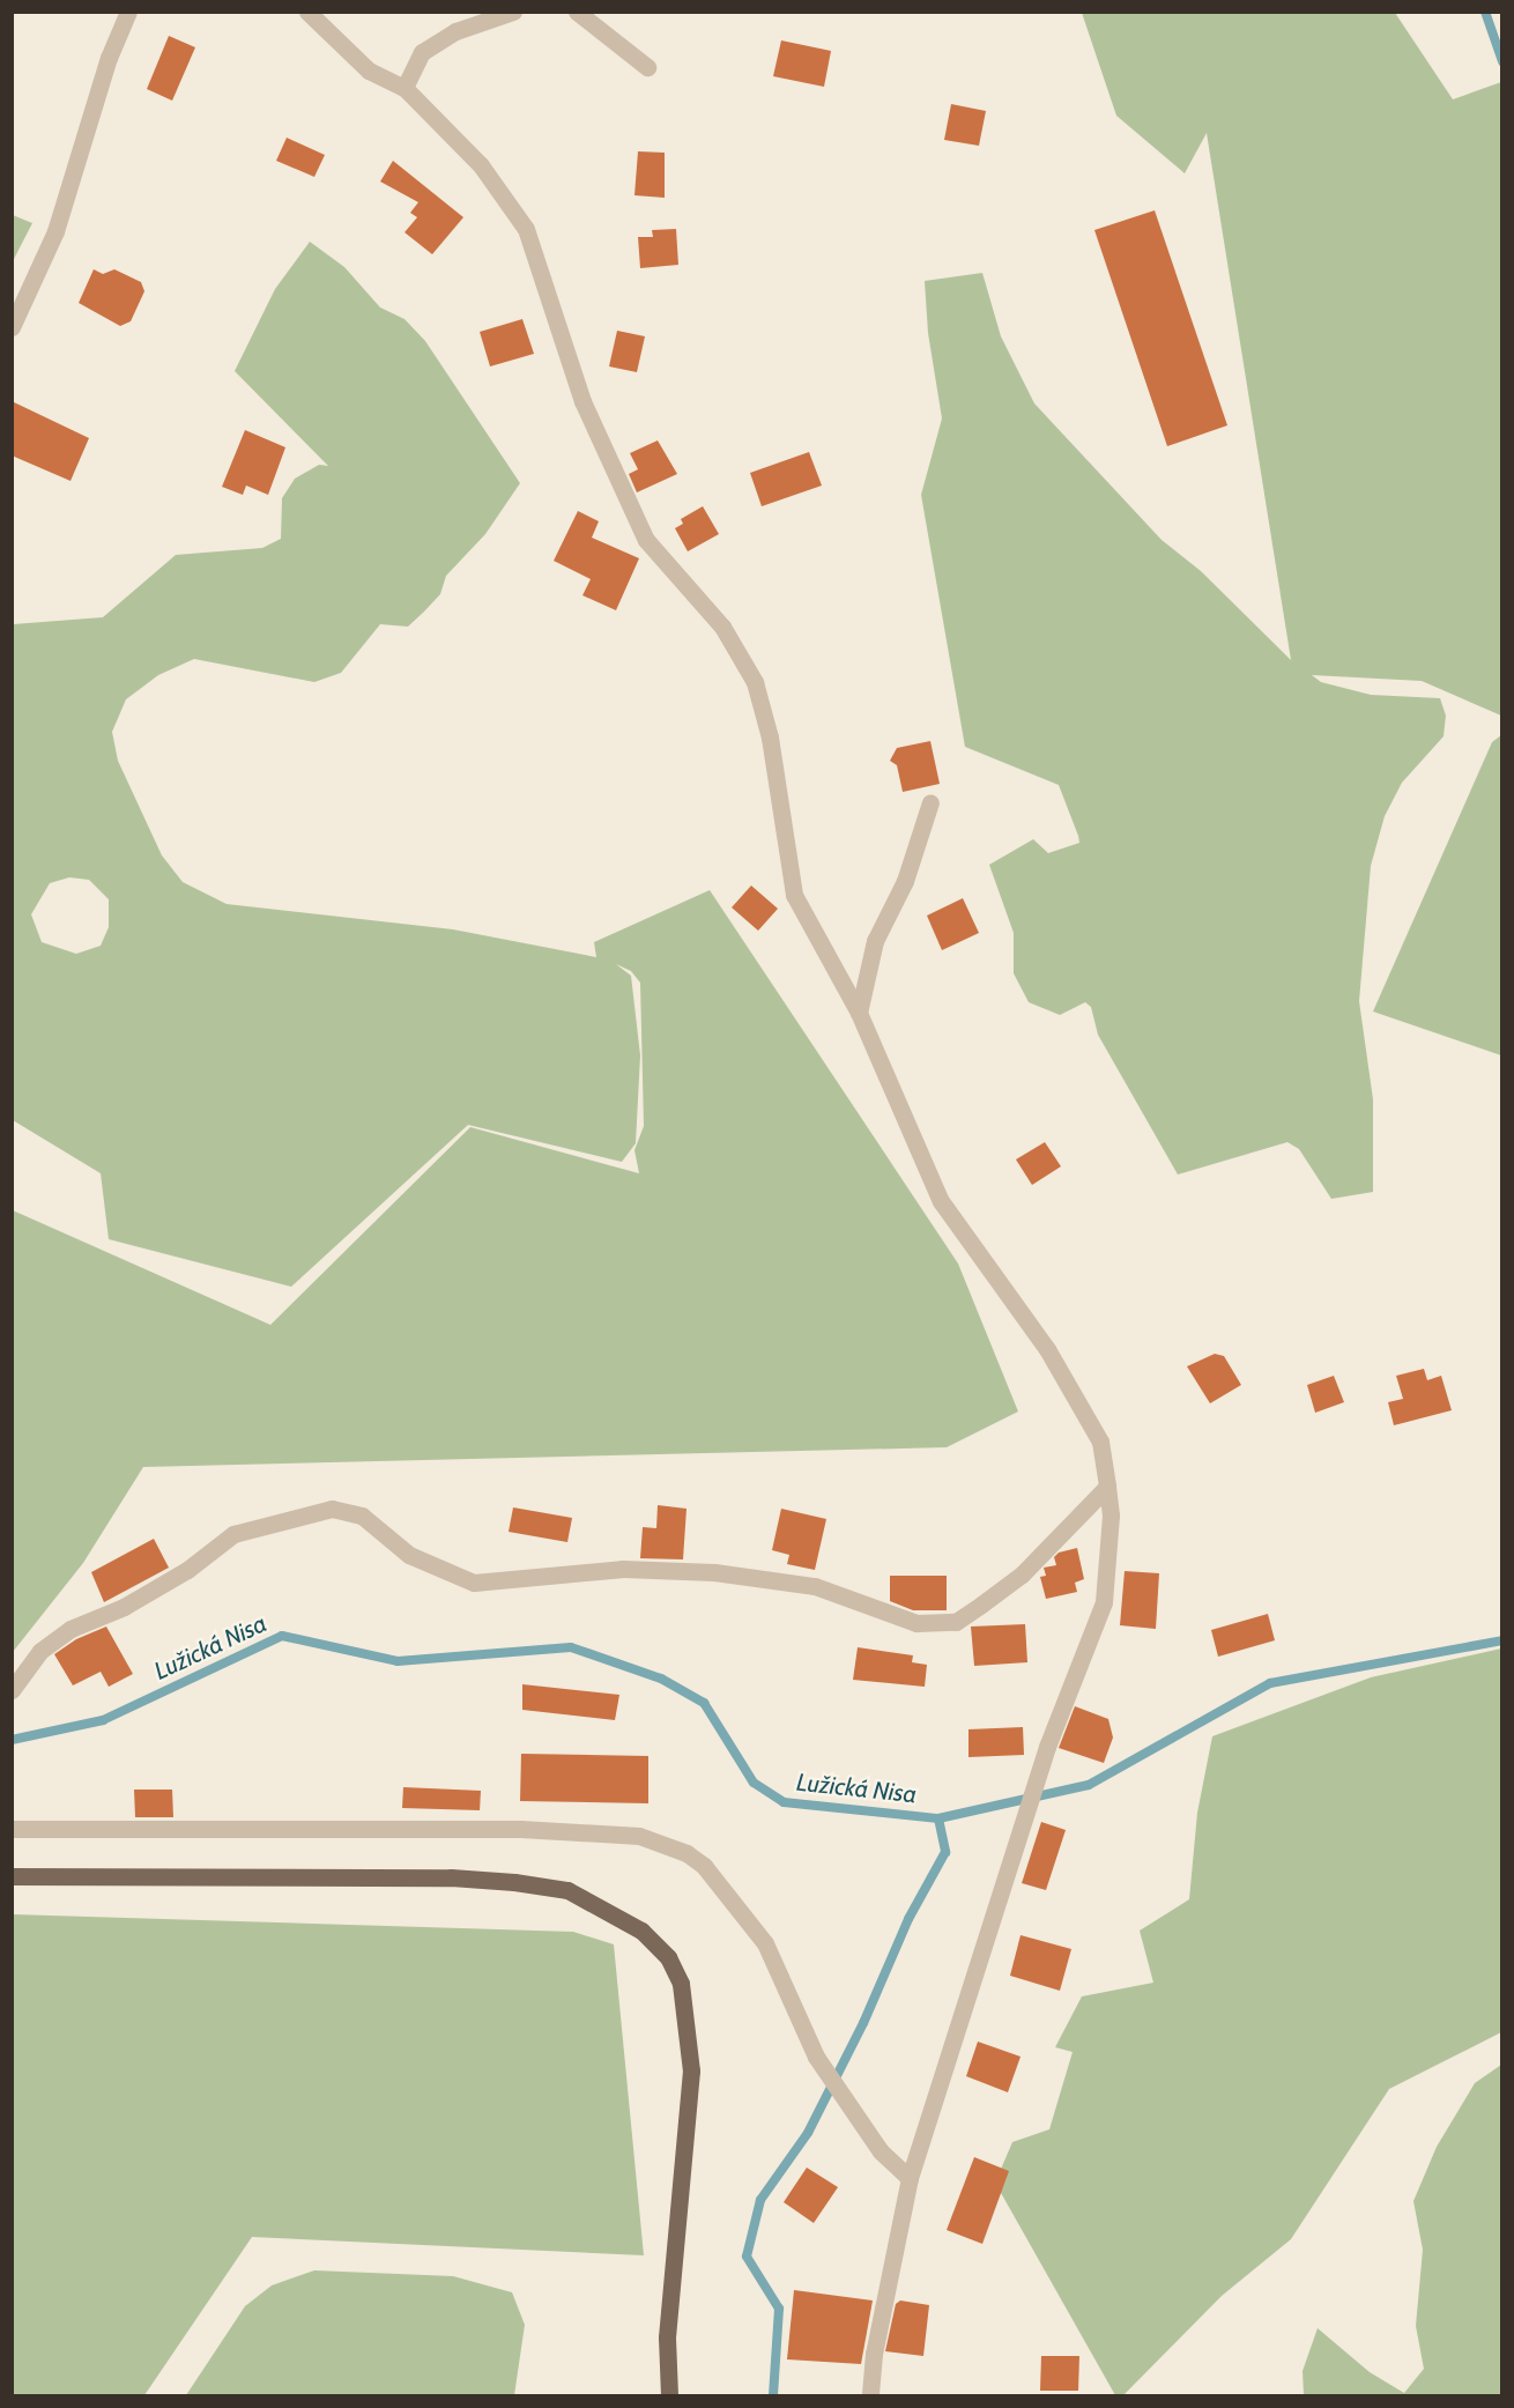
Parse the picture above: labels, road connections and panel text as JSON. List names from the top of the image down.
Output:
{
  "water": ["Lužická Nisa"]
}
